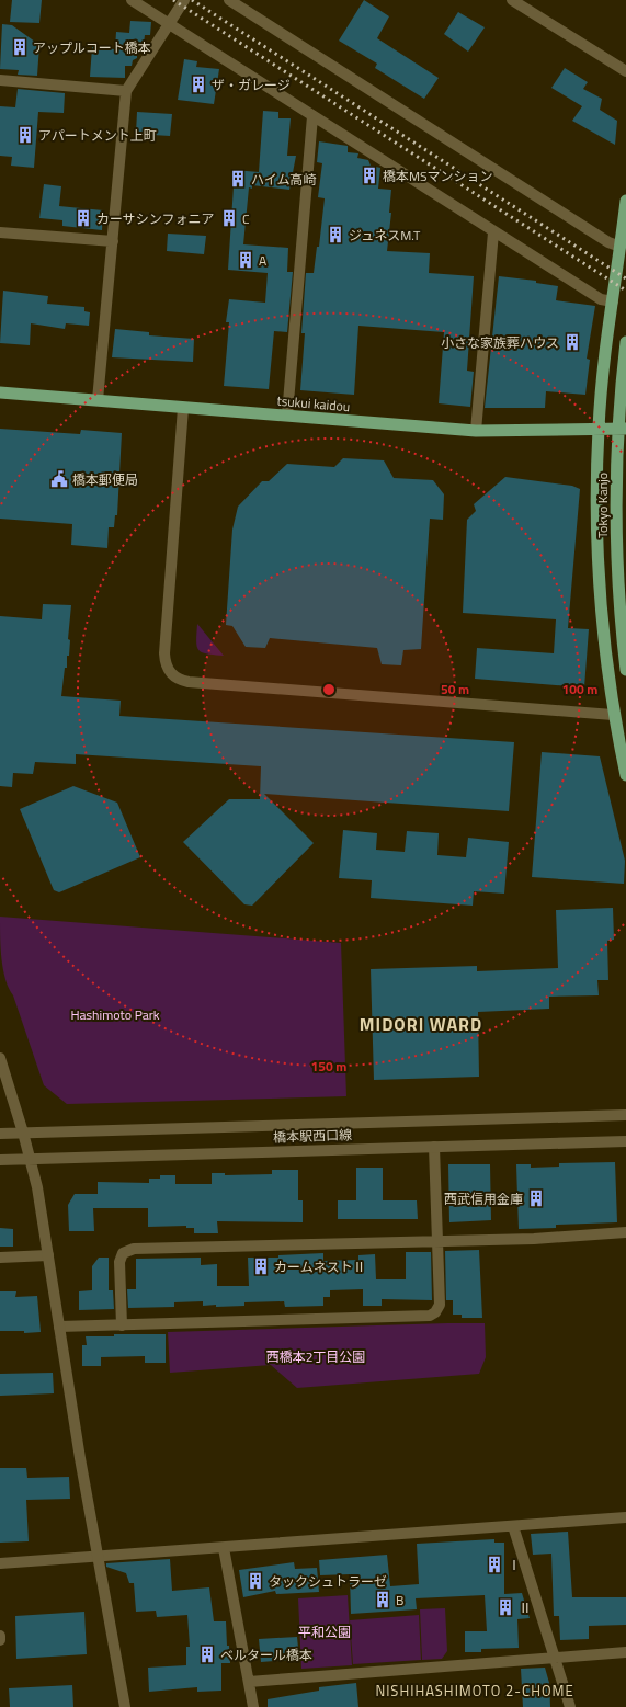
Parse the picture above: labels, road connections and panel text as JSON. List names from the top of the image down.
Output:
{
  "streets": {
    "highway": ["tsukui kaidou", "Tokyo Kanjo"],
    "street": ["橋本駅西口線"]
  },
  "districts": ["MIDORI WARD", "NISHIHASHIMOTO 2-CHOME"],
  "parks": ["Hashimoto Park", "西橋本2丁目公園", "平和公園"],
  "places": {
    "building": [
      "アップルコート橋本",
      "ザ・ガレージ",
      "アパートメント上町",
      "橋本MSマンション",
      "ハイム高崎",
      "カーサシンフォニア",
      "C",
      "ジュネスM.T",
      "A",
      "小さな家族葬ハウス",
      "西武信用金庫",
      "カームネストⅡ",
      "Ⅰ",
      "タックシュトラーゼ",
      "B",
      "Ⅱ",
      "ベルタール橋本"
    ],
    "public building": ["橋本郵便局"]
  },
  "rings": ["50 m", "100 m", "150 m"]
}
